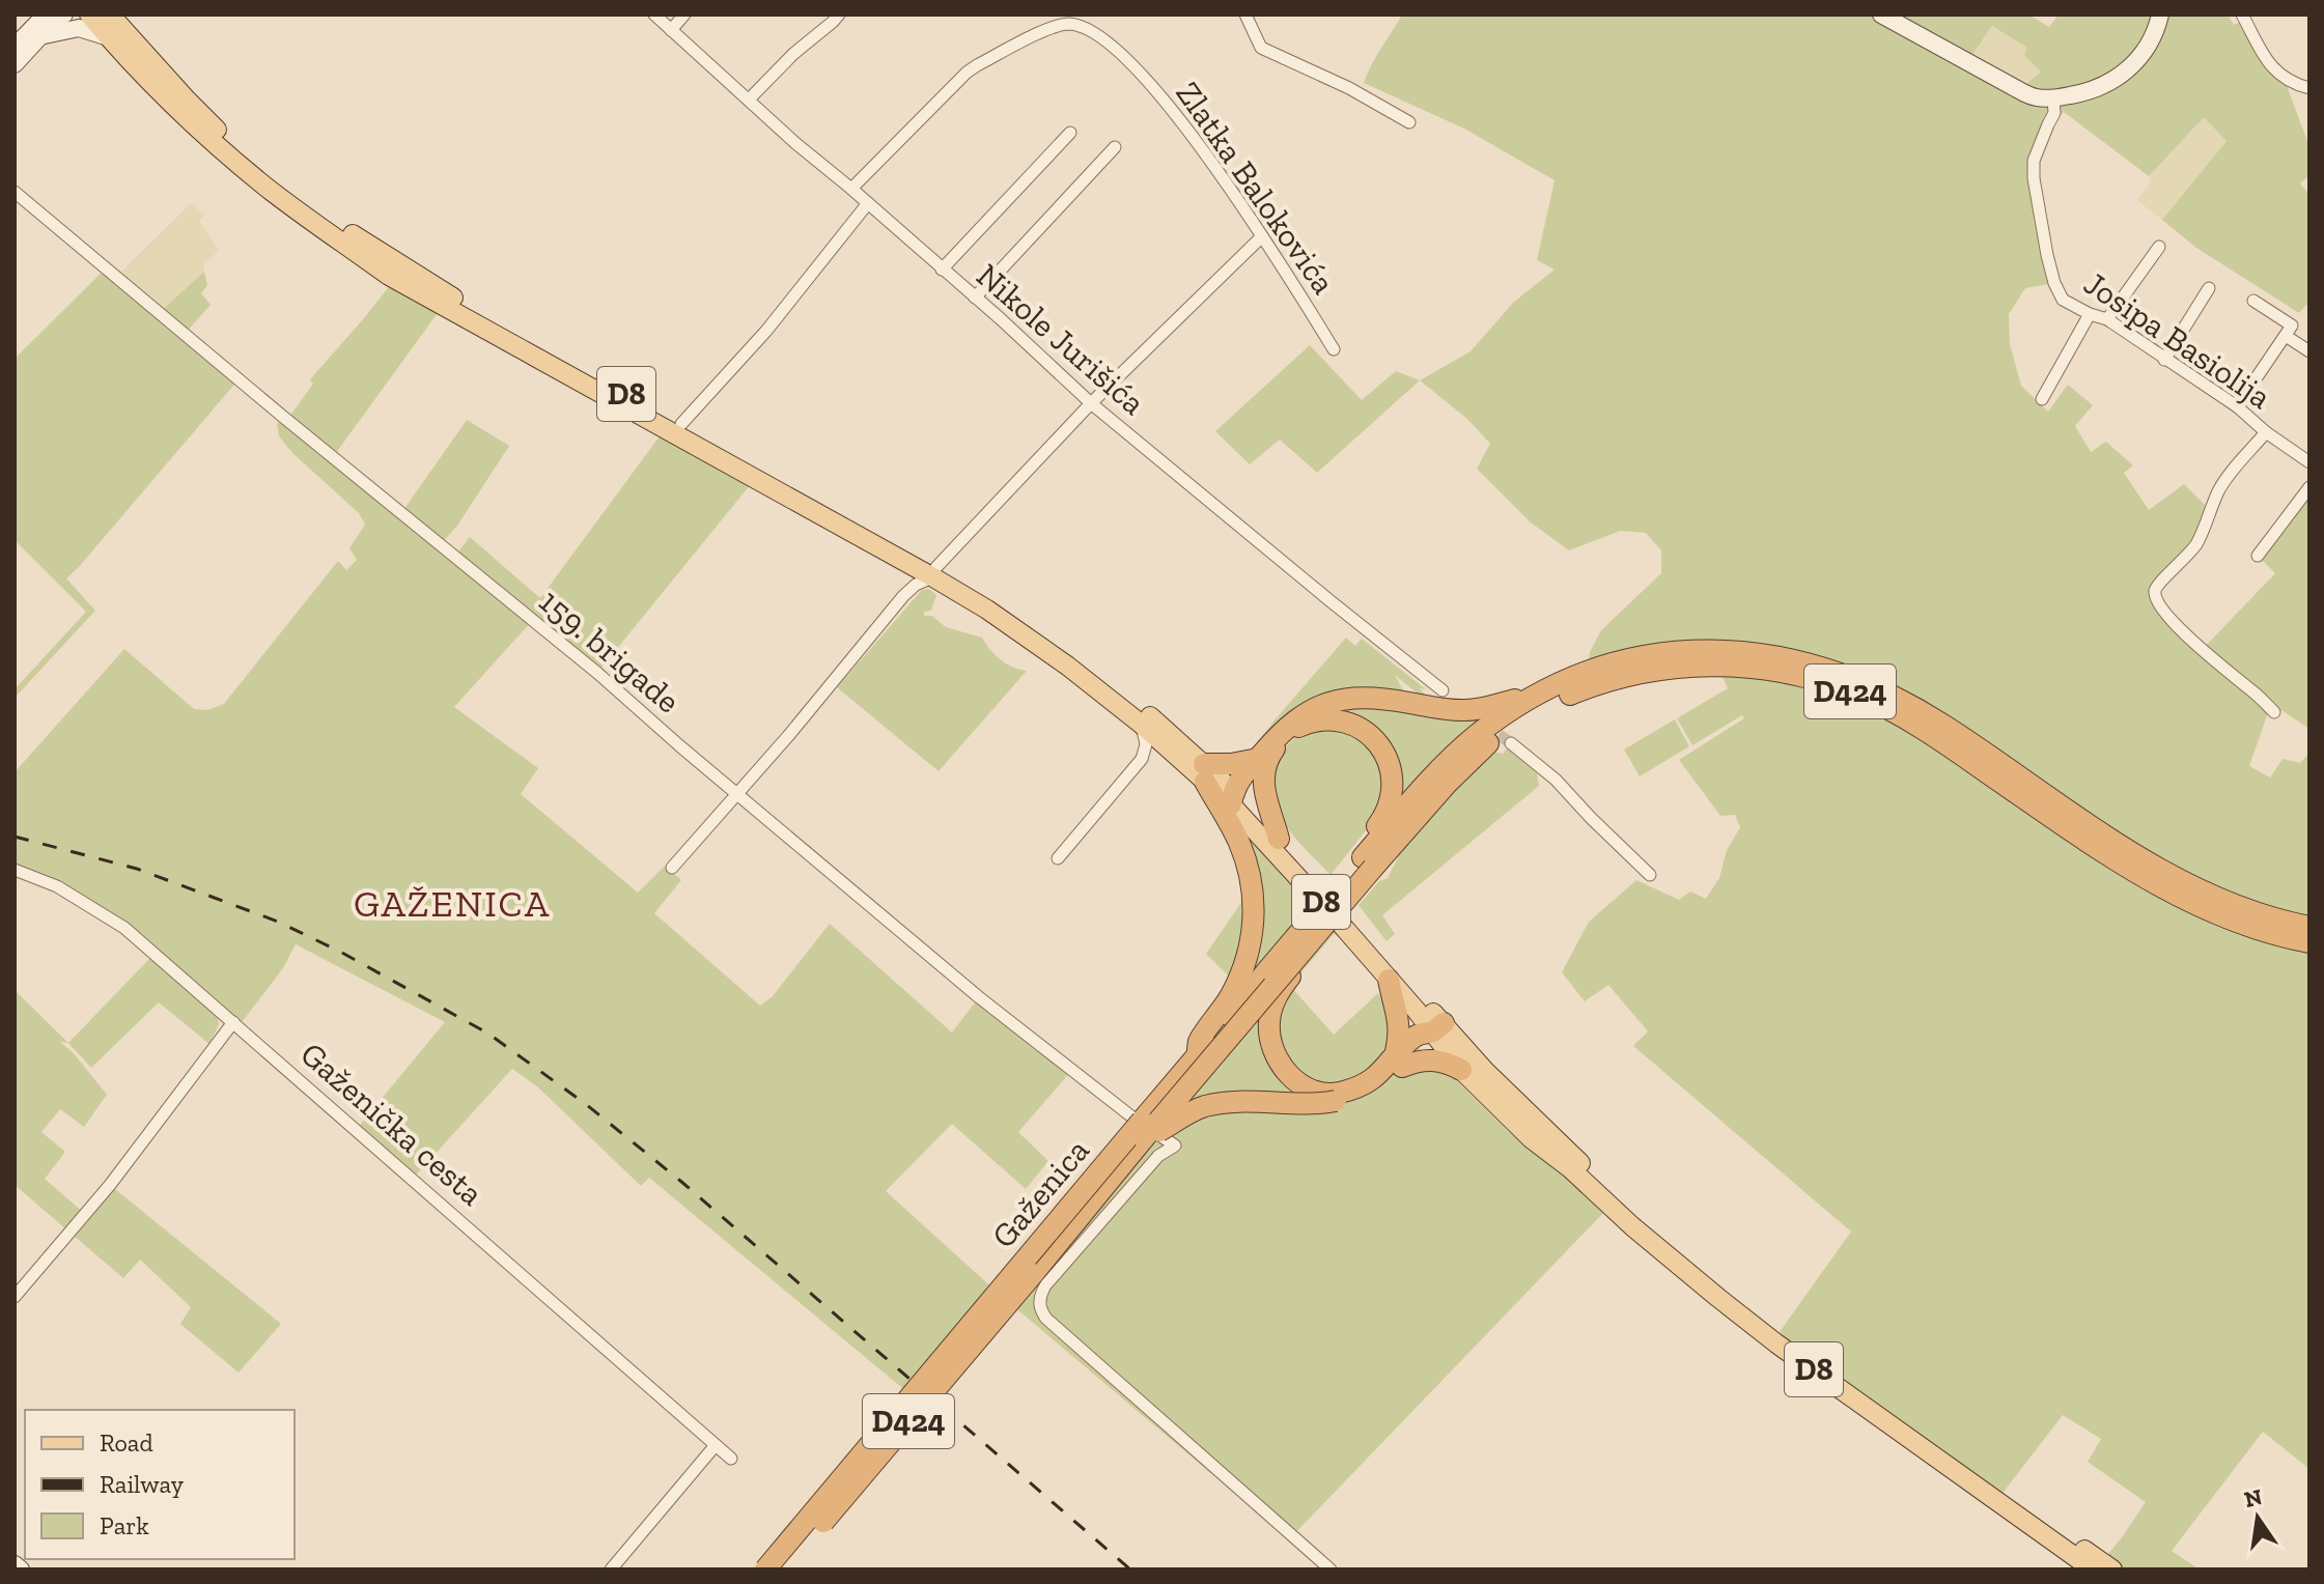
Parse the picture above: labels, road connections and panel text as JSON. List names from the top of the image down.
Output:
{
  "streets": {
    "highway": ["D424", "Gaženica"],
    "main road": ["D8"],
    "street": [
      "Zlatka Balokovića",
      "Nikole Jurišića",
      "Josipa Basiolija",
      "159. brigade",
      "Gaženička cesta"
    ]
  },
  "crossings": [
    ["Zlatka Balokovića", "Nikole Jurišića"],
    ["D424", "Gaženica"]
  ],
  "districts": ["GAŽENICA"],
  "legend": ["Road", "Railway", "Park"],
  "north": "top"
}
